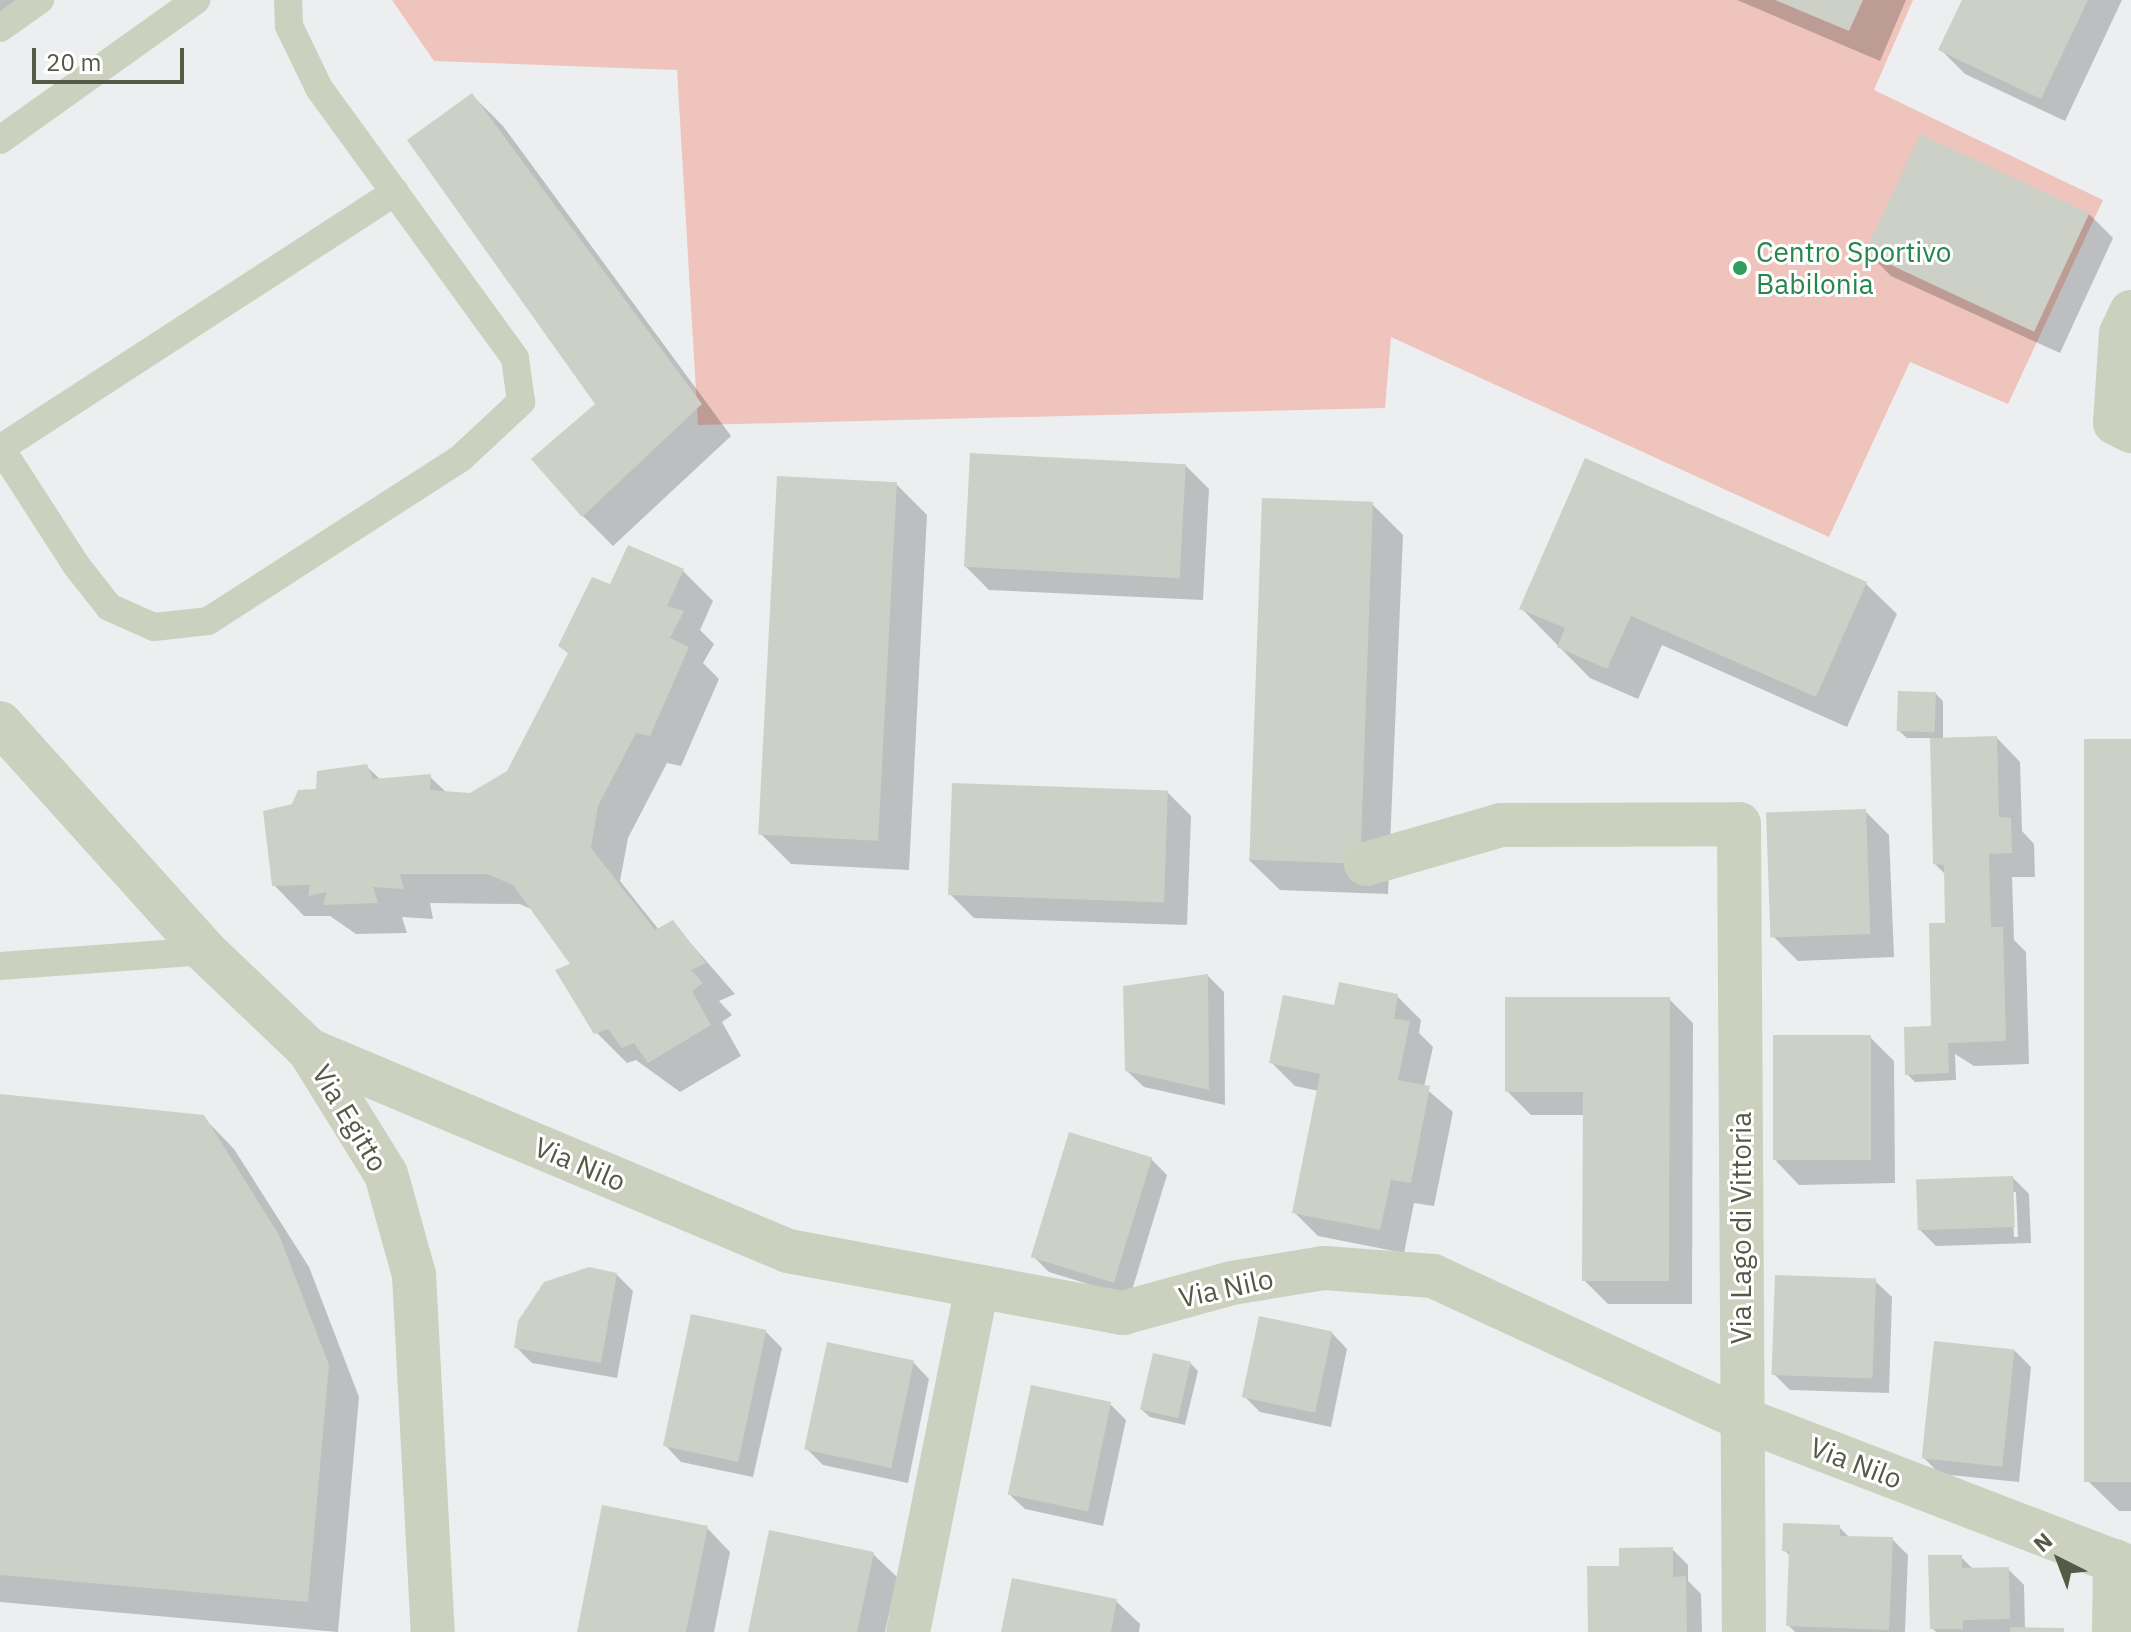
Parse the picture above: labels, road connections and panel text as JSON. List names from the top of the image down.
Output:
{
  "streets": {
    "street": ["Via Egitto", "Via Nilo", "Via Lago di Vittoria"]
  },
  "crossings": [
    ["Via Egitto", "Via Nilo"],
    ["Via Nilo", "Via Lago di Vittoria"]
  ],
  "places": ["Centro Sportivo Babilonia"],
  "scale_bar": "20 m",
  "north": "top left"
}
